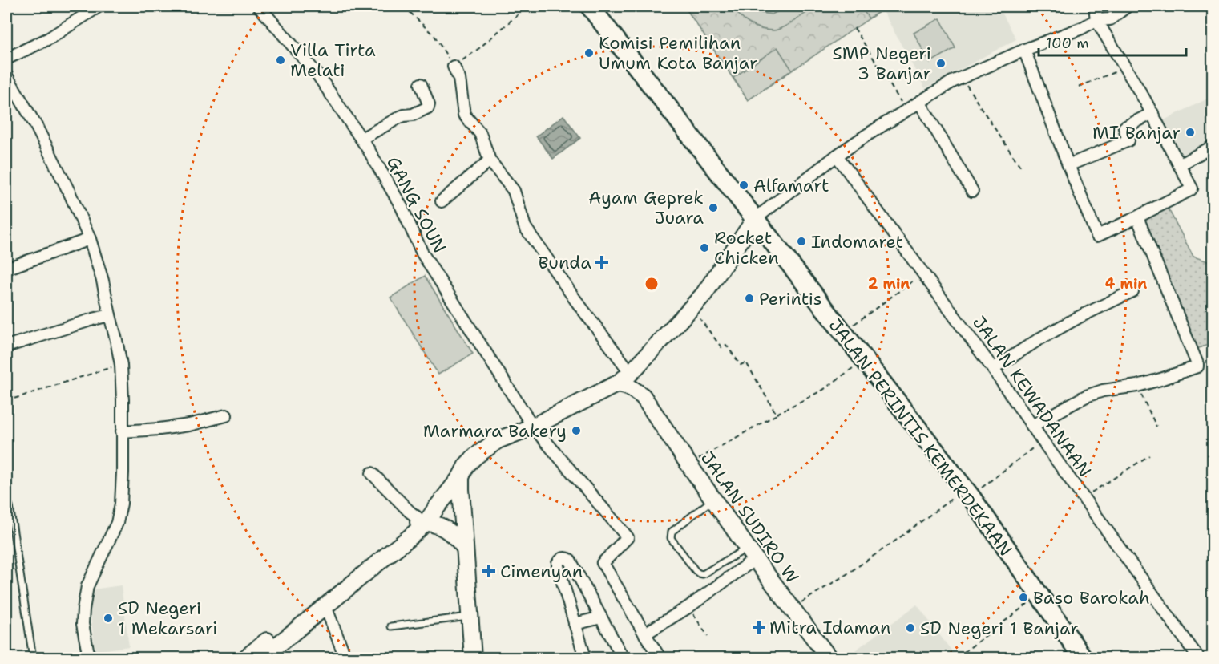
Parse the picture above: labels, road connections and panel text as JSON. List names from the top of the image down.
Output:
{
  "streets": {
    "main road": ["JALAN PERINTIS KEMERDEKAAN"],
    "street": ["GANG SOUN", "JALAN KEWADANAAN", "JALAN SUDIRO W"]
  },
  "places": {
    "other": [
      "Komisi Pemilihan Umum Kota Banjar",
      "Villa Tirta Melati",
      "SMP Negeri 3 Banjar",
      "MI Banjar",
      "Alfamart",
      "Ayam Geprek Juara",
      "Indomaret",
      "Rocket Chicken",
      "Perintis",
      "Marmara Bakery",
      "Baso Barokah",
      "SD Negeri 1 Mekarsari",
      "SD Negeri 1 Banjar"
    ],
    "health": ["Bunda", "Cimenyan", "Mitra Idaman"]
  },
  "scale_bar": "100 m",
  "rings": ["2 min", "4 min"]
}
